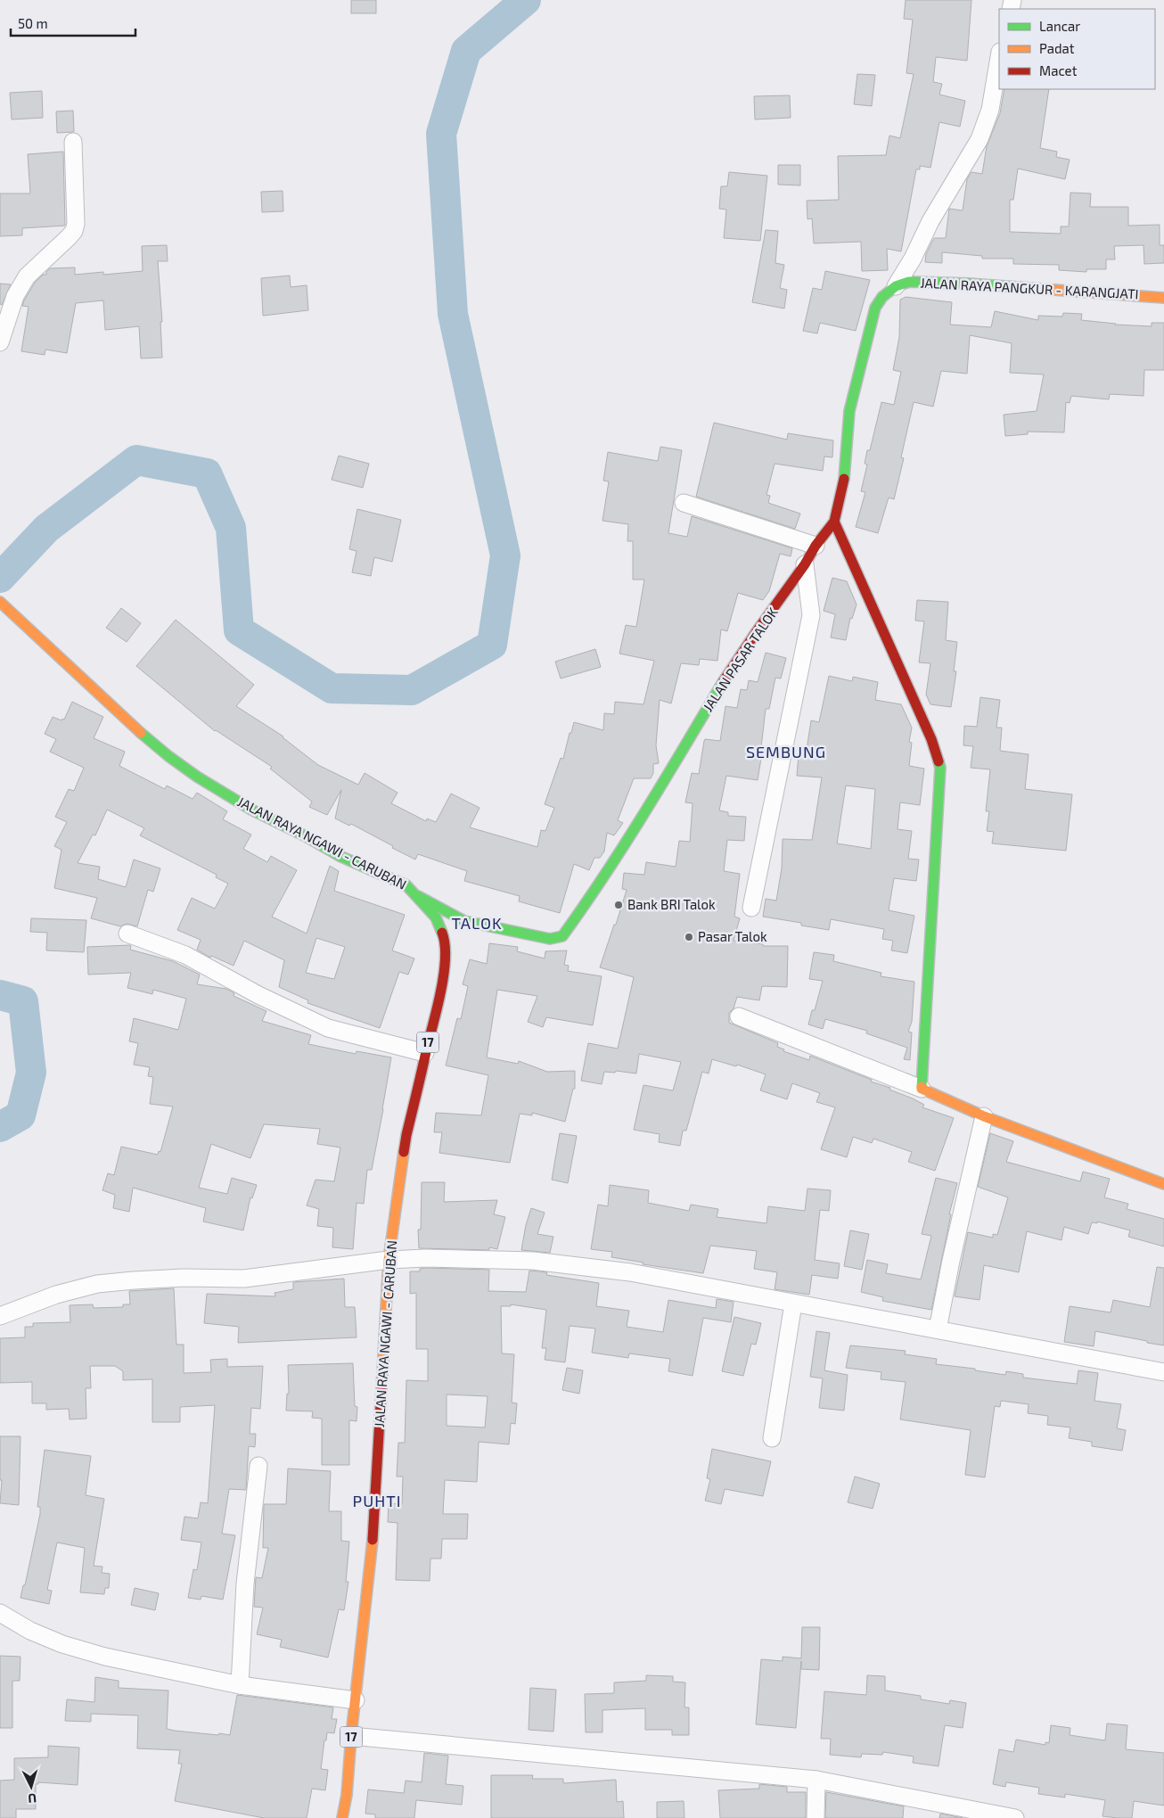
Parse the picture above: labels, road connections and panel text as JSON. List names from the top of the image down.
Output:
{
  "streets": {
    "main road": [
      "JALAN RAYA PANGKUR - KARANGJATI",
      "JALAN PASAR TALOK",
      "JALAN RAYA NGAWI - CARUBAN",
      "17"
    ]
  },
  "crossings": [
    ["JALAN RAYA PANGKUR - KARANGJATI", "JALAN PASAR TALOK"],
    ["JALAN PASAR TALOK", "JALAN RAYA NGAWI - CARUBAN"]
  ],
  "districts": ["SEMBUNG", "TALOK", "PUHTI"],
  "places": ["Bank BRI Talok", "Pasar Talok"],
  "legend": ["Lancar", "Padat", "Macet"],
  "scale_bar": "50 m",
  "north": "bottom"
}
